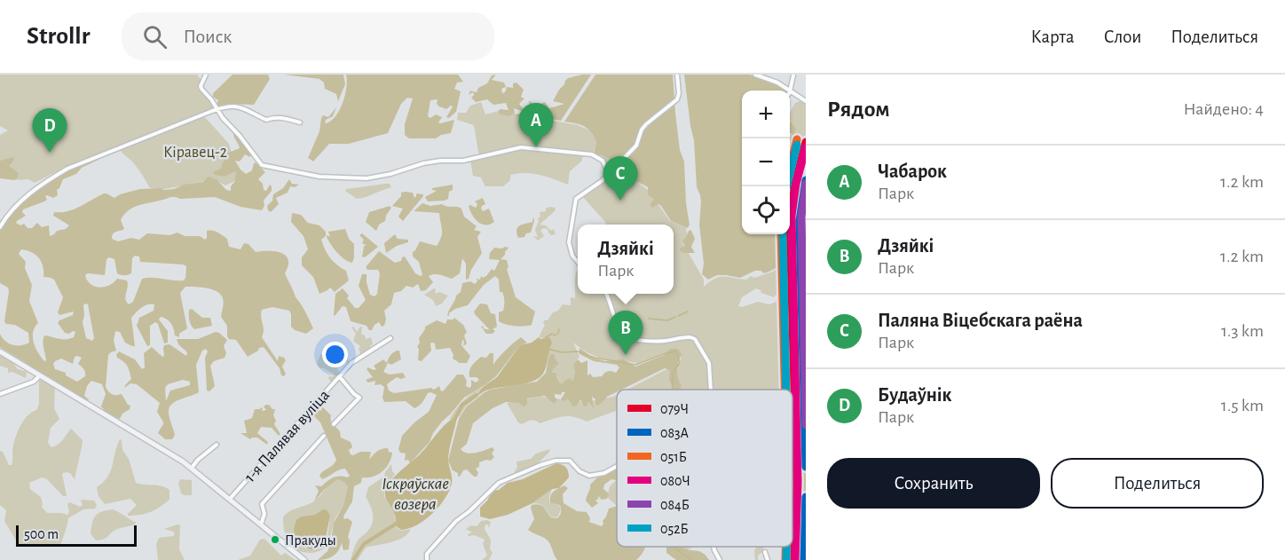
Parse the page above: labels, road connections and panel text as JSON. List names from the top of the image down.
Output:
{
  "streets": {
    "street": ["1-я Палявая вуліца"]
  },
  "water": ["Іскраўскае возера"],
  "parks": ["Кіравец-2"],
  "places": ["Пракуды"],
  "lines": [
    "transit line 051Б",
    "transit line 079Ч",
    "transit line 052Б",
    "transit line 080Ч",
    "transit line 083А",
    "transit line 084Б"
  ],
  "legend": [
    "079Ч",
    "083А",
    "051Б",
    "080Ч",
    "084Б",
    "052Б"
  ],
  "scale_bar": "500 m",
  "page": {
    "header": "Strollr",
    "search": "Поиск",
    "nav": ["Карта", "Слои", "Поделиться"],
    "heading": ["Рядом", "Найдено: 4"],
    "map_buttons": ["+", "−"],
    "pins": [
      "A",
      "D",
      "C",
      "B"
    ],
    "list": [
      {
        "mark": "A",
        "name": "Чабарок",
        "note": "Парк",
        "value": "1.2 km"
      },
      {
        "mark": "B",
        "name": "Дзяйкі",
        "note": "Парк",
        "value": "1.2 km"
      },
      {
        "mark": "C",
        "name": "Паляна Віцебскага раёна",
        "note": "Парк",
        "value": "1.3 km"
      },
      {
        "mark": "D",
        "name": "Будаўнік",
        "note": "Парк",
        "value": "1.5 km"
      }
    ],
    "popup": ["Дзяйкі", "Парк"],
    "buttons": ["Сохранить", "Поделиться"],
    "scale": "500 m"
  }
}
